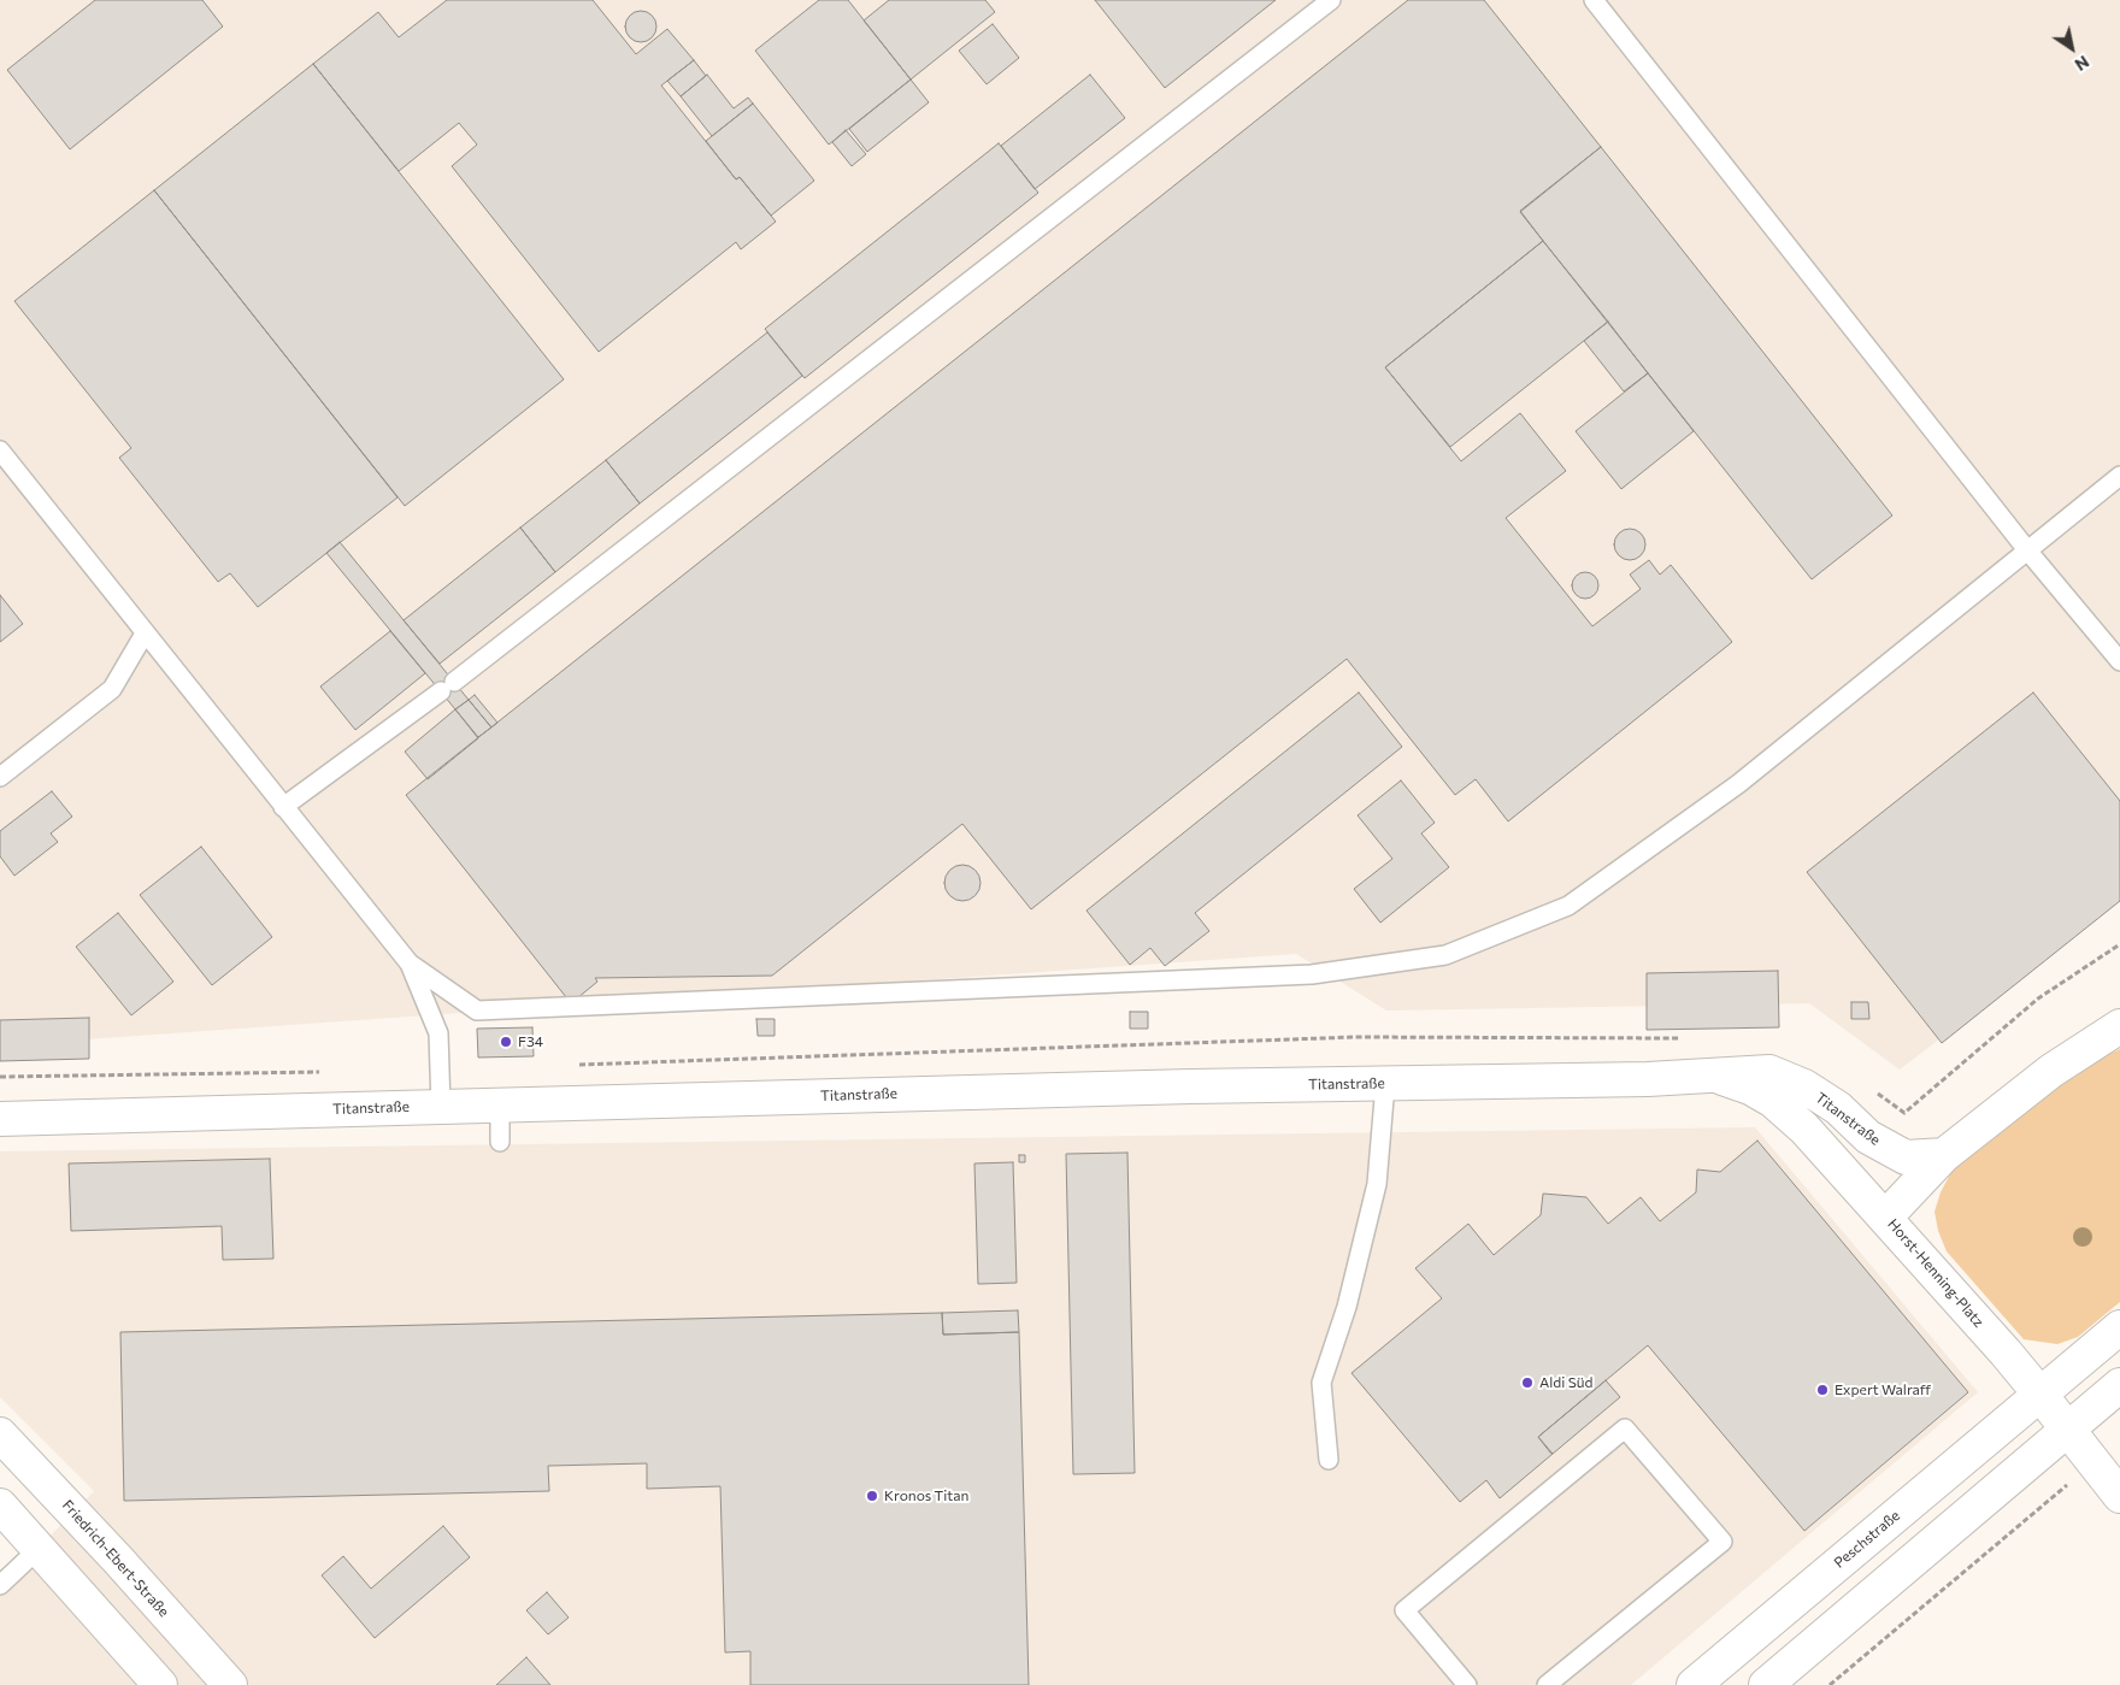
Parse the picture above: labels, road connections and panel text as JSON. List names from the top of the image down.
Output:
{
  "streets": {
    "street": [
      "Titanstraße",
      "Horst-Henning-Platz",
      "Peschstraße",
      "Friedrich-Ebert-Straße"
    ]
  },
  "crossings": [
    ["Titanstraße", "Horst-Henning-Platz"],
    ["Horst-Henning-Platz", "Peschstraße"]
  ],
  "places": [
    "F34",
    "Aldi Süd",
    "Expert Walraff",
    "Kronos Titan"
  ],
  "north": "bottom right"
}
